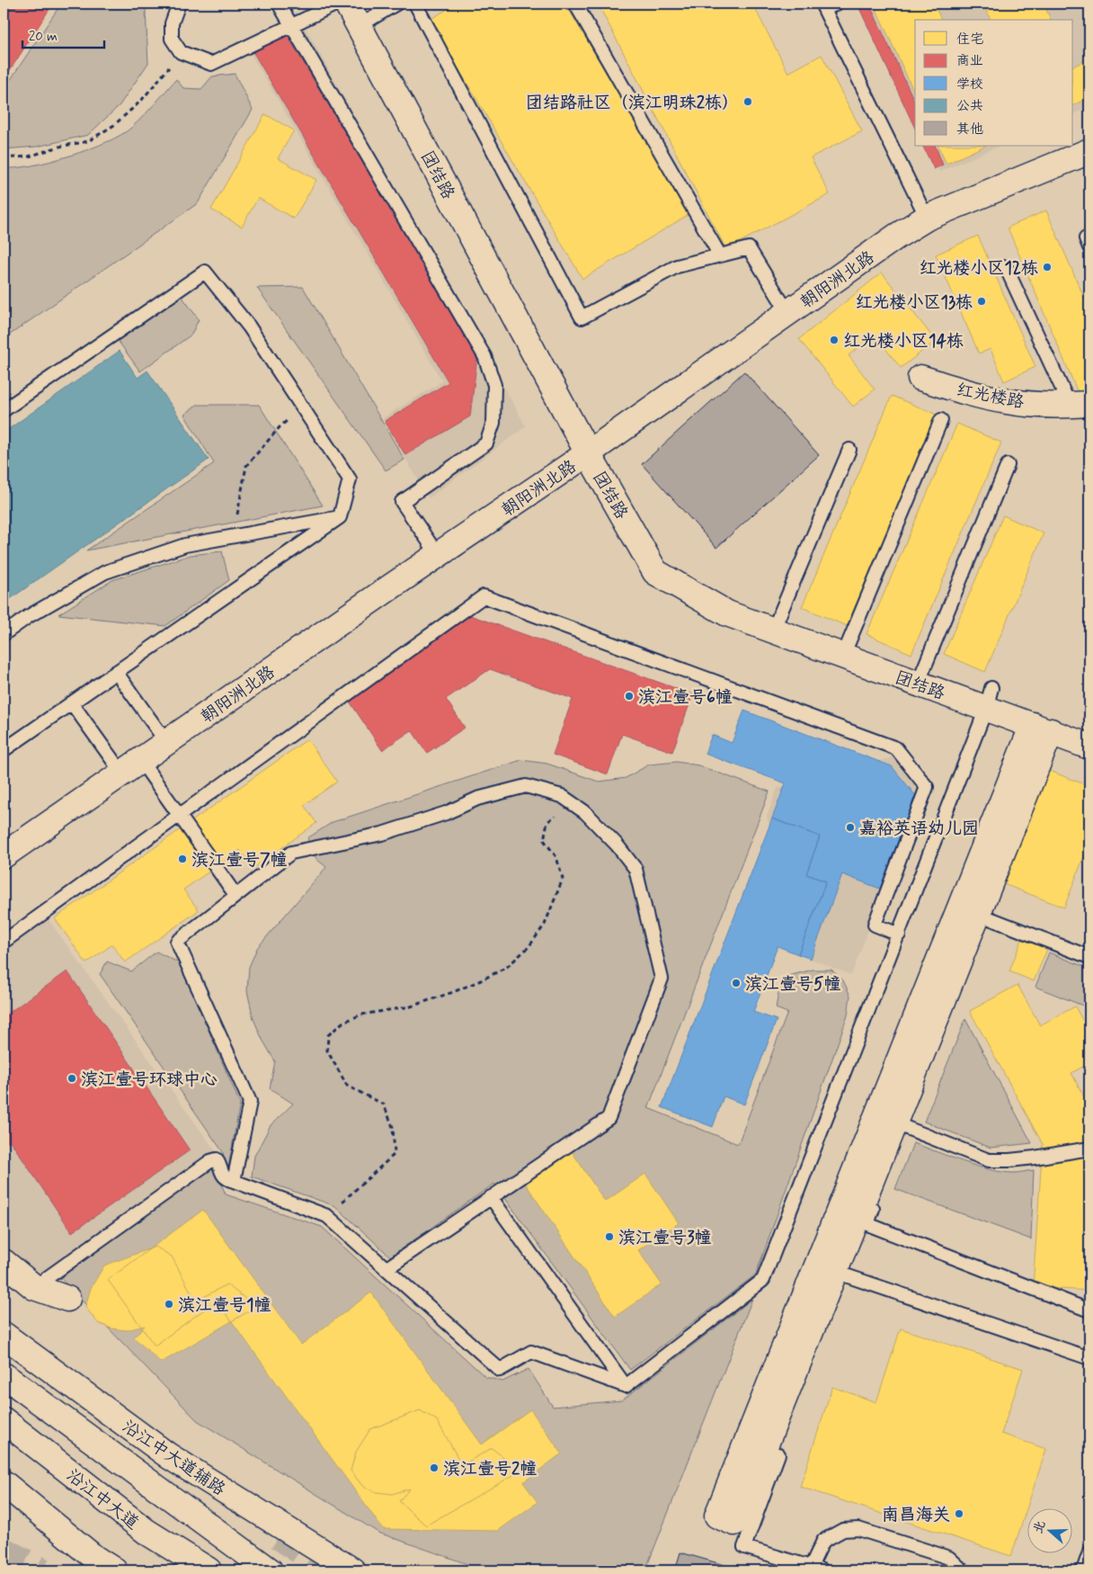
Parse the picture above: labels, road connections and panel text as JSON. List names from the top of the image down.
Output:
{
  "streets": {
    "main road": [
      "团结路",
      "朝阳洲北路",
      "红光楼路",
      "沿江中大道辅路",
      "沿江中大道"
    ]
  },
  "crossings": [
    ["团结路", "朝阳洲北路"]
  ],
  "places": [
    "团结路社区（滨江明珠2栋）",
    "红光楼小区12栋",
    "红光楼小区13栋",
    "红光楼小区14栋",
    "滨江壹号6幢",
    "嘉裕英语幼儿园",
    "滨江壹号7幢",
    "滨江壹号5幢",
    "滨江壹号环球中心",
    "滨江壹号3幢",
    "滨江壹号1幢",
    "滨江壹号2幢",
    "南昌海关"
  ],
  "legend": [
    "住宅",
    "商业",
    "学校",
    "公共",
    "其他"
  ],
  "scale_bar": "20 m",
  "north": "left"
}
